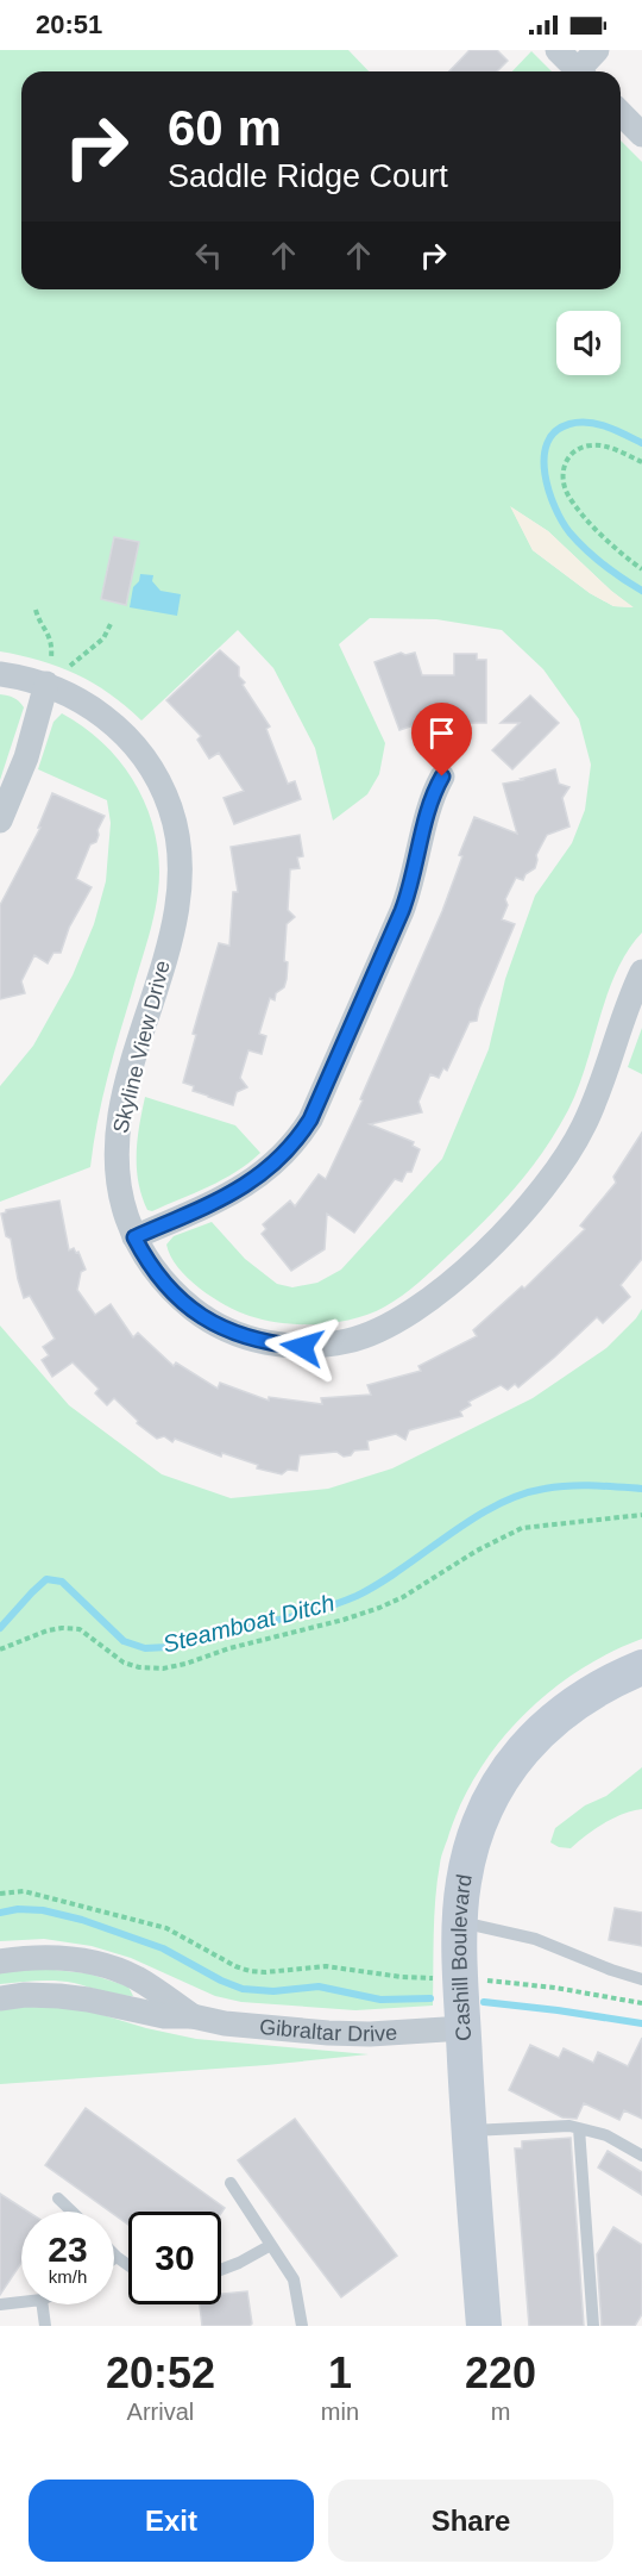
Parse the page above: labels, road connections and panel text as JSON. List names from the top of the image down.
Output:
{
  "streets": {
    "street": ["Skyline View Drive", "Cashill Boulevard", "Gibraltar Drive"]
  },
  "crossings": [
    ["Cashill Boulevard", "Gibraltar Drive"]
  ],
  "water": ["Steamboat Ditch"],
  "page": {
    "status": "20:51",
    "turn": ["60 m", "Saddle Ridge Court"],
    "speed": "23 km/h",
    "limit": "30",
    "eta": [
      "20:52",
      "Arrival",
      "1",
      "min",
      "220",
      "m"
    ],
    "buttons": ["Exit", "Share"]
  }
}
